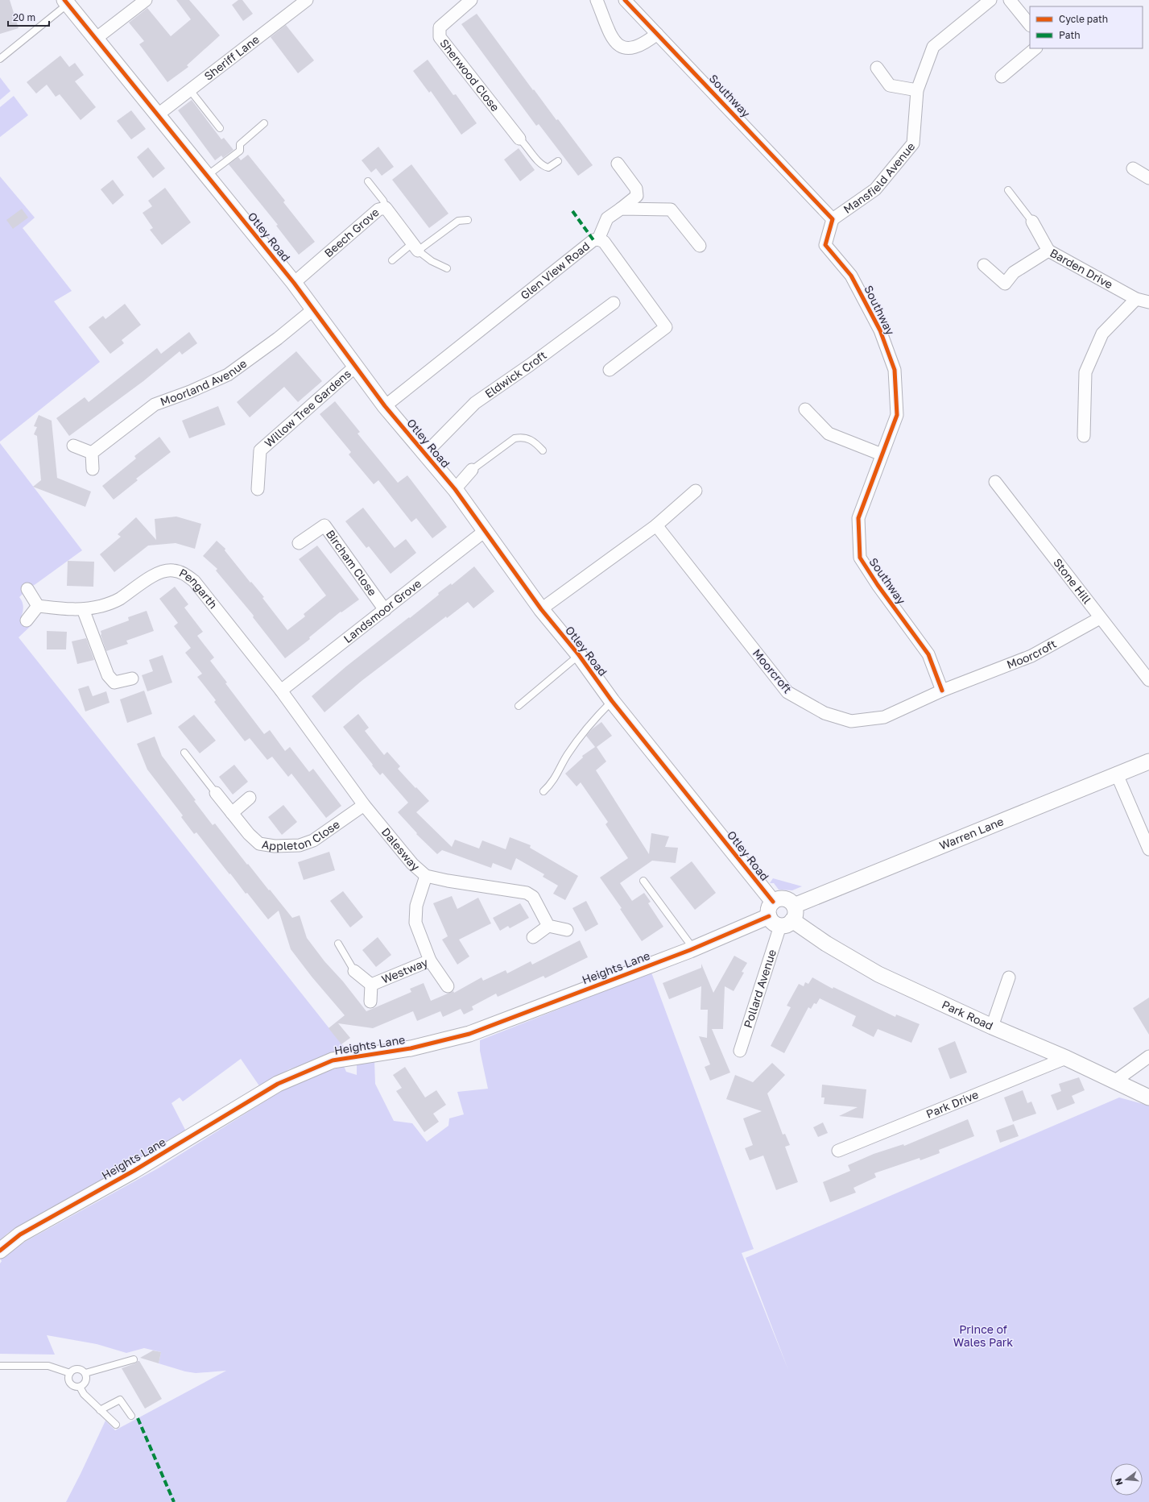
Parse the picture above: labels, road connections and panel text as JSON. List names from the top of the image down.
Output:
{
  "streets": {
    "street": [
      "Sheriff Lane",
      "Sherwood Close",
      "Southway",
      "Mansfield Avenue",
      "Beech Grove",
      "Otley Road",
      "Barden Drive",
      "Glen View Road",
      "Eldwick Croft",
      "Moorland Avenue",
      "Willow Tree Gardens",
      "Bircham Close",
      "Stone Hill",
      "Pengarth",
      "Landsmoor Grove",
      "Moorcroft",
      "Appleton Close",
      "Warren Lane",
      "Dalesway",
      "Heights Lane",
      "Westway",
      "Pollard Avenue",
      "Park Road",
      "Park Drive"
    ]
  },
  "crossings": [
    ["Sheriff Lane", "Otley Road"],
    ["Southway", "Mansfield Avenue"],
    ["Southway", "Moorcroft"],
    ["Beech Grove", "Otley Road"],
    ["Otley Road", "Glen View Road"],
    ["Otley Road", "Eldwick Croft"],
    ["Otley Road", "Moorland Avenue"],
    ["Otley Road", "Willow Tree Gardens"],
    ["Otley Road", "Landsmoor Grove"],
    ["Otley Road", "Warren Lane"],
    ["Otley Road", "Heights Lane"],
    ["Otley Road", "Pollard Avenue"],
    ["Otley Road", "Park Road"],
    ["Bircham Close", "Landsmoor Grove"],
    ["Stone Hill", "Moorcroft"],
    ["Pengarth", "Landsmoor Grove"],
    ["Pengarth", "Dalesway"],
    ["Landsmoor Grove", "Dalesway"],
    ["Appleton Close", "Dalesway"],
    ["Warren Lane", "Heights Lane"],
    ["Warren Lane", "Pollard Avenue"],
    ["Warren Lane", "Park Road"],
    ["Dalesway", "Westway"],
    ["Heights Lane", "Pollard Avenue"],
    ["Heights Lane", "Park Road"],
    ["Pollard Avenue", "Park Road"],
    ["Park Road", "Park Drive"]
  ],
  "parks": ["Prince of Wales Park"],
  "legend": ["Cycle path", "Path"],
  "scale_bar": "20 m",
  "north": "left"
}
